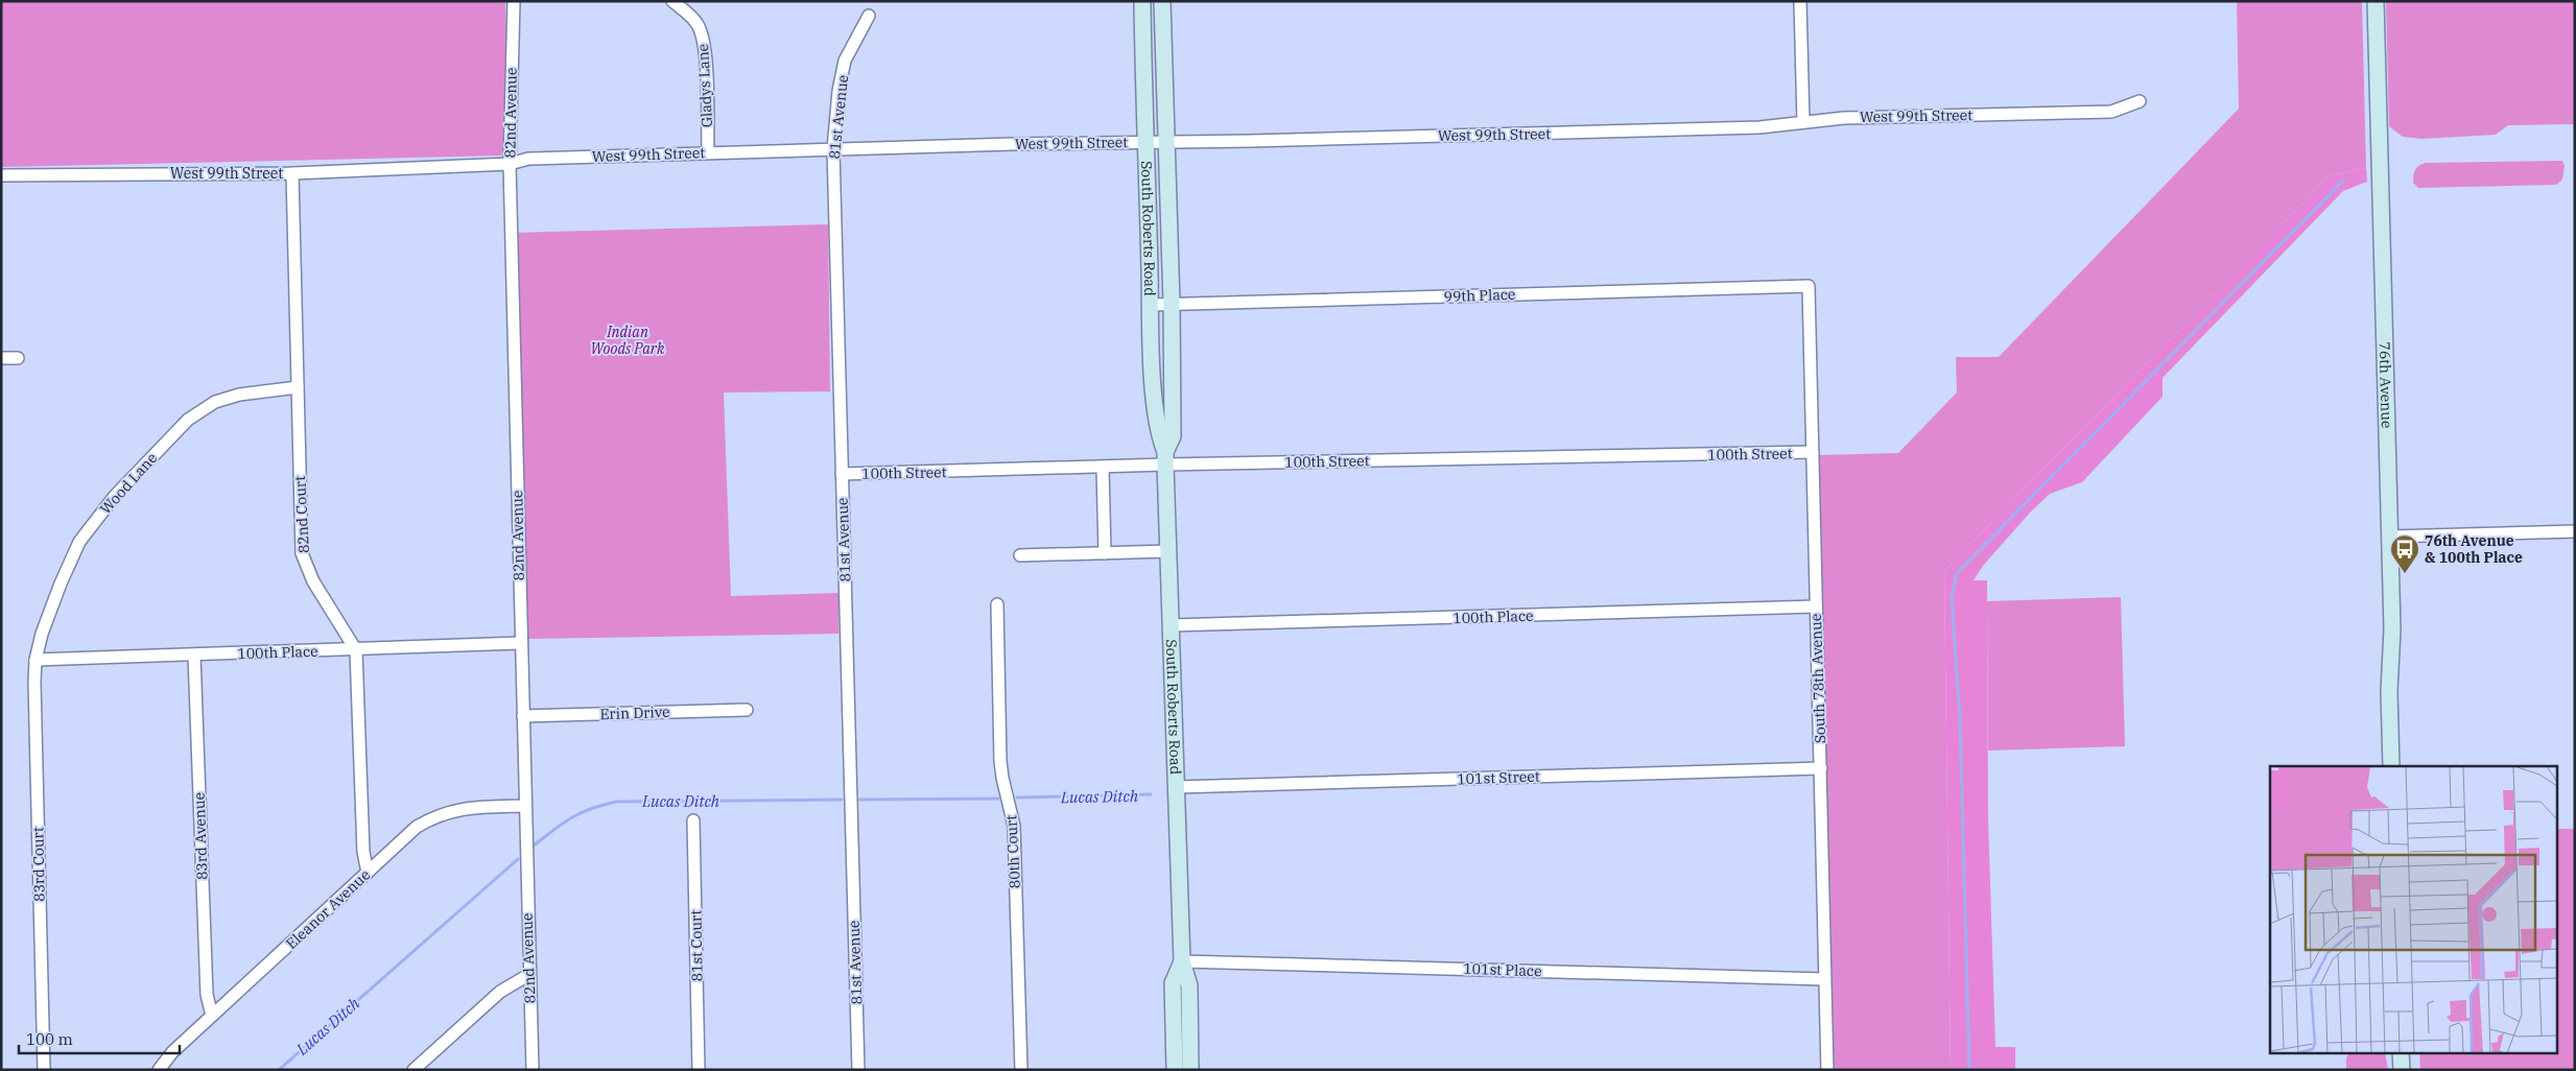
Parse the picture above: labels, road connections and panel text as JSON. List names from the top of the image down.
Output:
{
  "streets": {
    "street": [
      "Gladys Lane",
      "82nd Avenue",
      "West 99th Street",
      "81st Avenue",
      "South Roberts Road",
      "99th Place",
      "76th Avenue",
      "100th Street",
      "Wood Lane",
      "82nd Court",
      "100th Place",
      "South 78th Avenue",
      "Erin Drive",
      "101st Street",
      "83rd Avenue",
      "80th Court",
      "83rd Court",
      "Eleanor Avenue",
      "81st Court",
      "101st Place"
    ]
  },
  "crossings": [
    ["Gladys Lane", "West 99th Street"],
    ["82nd Avenue", "West 99th Street"],
    ["82nd Avenue", "100th Place"],
    ["82nd Avenue", "Erin Drive"],
    ["82nd Avenue", "Eleanor Avenue"],
    ["West 99th Street", "81st Avenue"],
    ["West 99th Street", "South Roberts Road"],
    ["West 99th Street", "82nd Court"],
    ["81st Avenue", "100th Street"],
    ["South Roberts Road", "99th Place"],
    ["South Roberts Road", "100th Street"],
    ["South Roberts Road", "100th Place"],
    ["South Roberts Road", "101st Street"],
    ["South Roberts Road", "101st Place"],
    ["99th Place", "South 78th Avenue"],
    ["100th Street", "South 78th Avenue"],
    ["Wood Lane", "82nd Court"],
    ["Wood Lane", "100th Place"],
    ["Wood Lane", "83rd Court"],
    ["82nd Court", "100th Place"],
    ["82nd Court", "Eleanor Avenue"],
    ["100th Place", "South 78th Avenue"],
    ["100th Place", "83rd Avenue"],
    ["100th Place", "83rd Court"],
    ["South 78th Avenue", "101st Street"],
    ["South 78th Avenue", "101st Place"],
    ["83rd Avenue", "Eleanor Avenue"]
  ],
  "water": ["Lucas Ditch"],
  "parks": ["Indian Woods Park"],
  "places": {
    "bus stop": ["76th Avenue & 100th Place"]
  },
  "scale_bar": "100 m"
}
